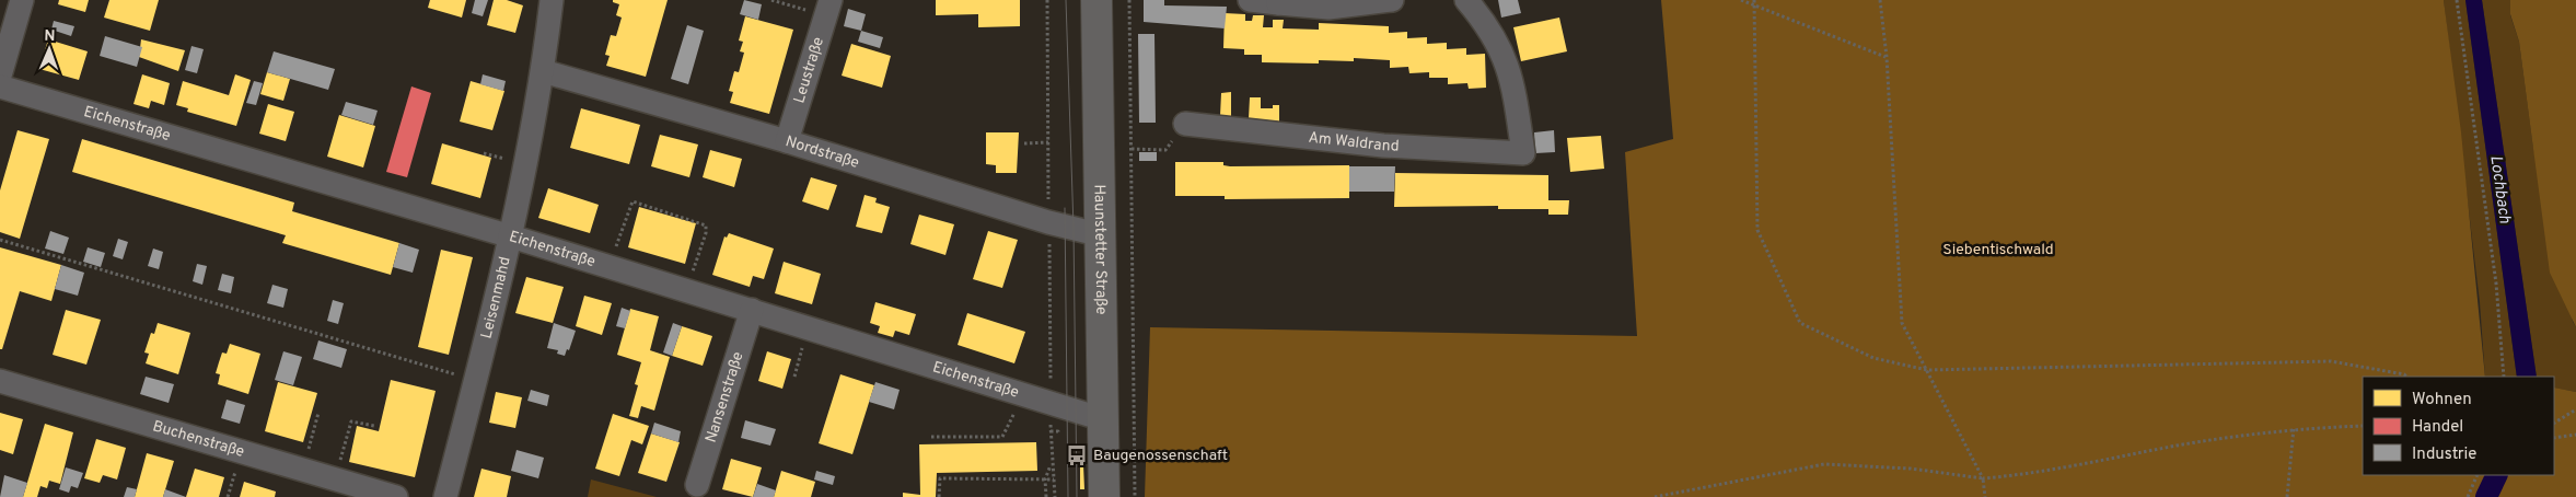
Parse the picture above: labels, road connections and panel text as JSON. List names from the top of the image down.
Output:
{
  "streets": {
    "main road": ["Haunstetter Straße"],
    "street": [
      "Leustraße",
      "Eichenstraße",
      "Am Waldrand",
      "Nordstraße",
      "Leisenmahd",
      "Nansenstraße",
      "Buchenstraße"
    ]
  },
  "crossings": [
    ["Leustraße", "Nordstraße"],
    ["Eichenstraße", "Haunstetter Straße"],
    ["Eichenstraße", "Leisenmahd"],
    ["Eichenstraße", "Nansenstraße"],
    ["Nordstraße", "Haunstetter Straße"],
    ["Nordstraße", "Leisenmahd"]
  ],
  "water": ["Lochbach"],
  "parks": ["Siebentischwald"],
  "places": {
    "bus stop": ["Baugenossenschaft"]
  },
  "legend": ["Wohnen", "Handel", "Industrie"],
  "north": "top"
}
